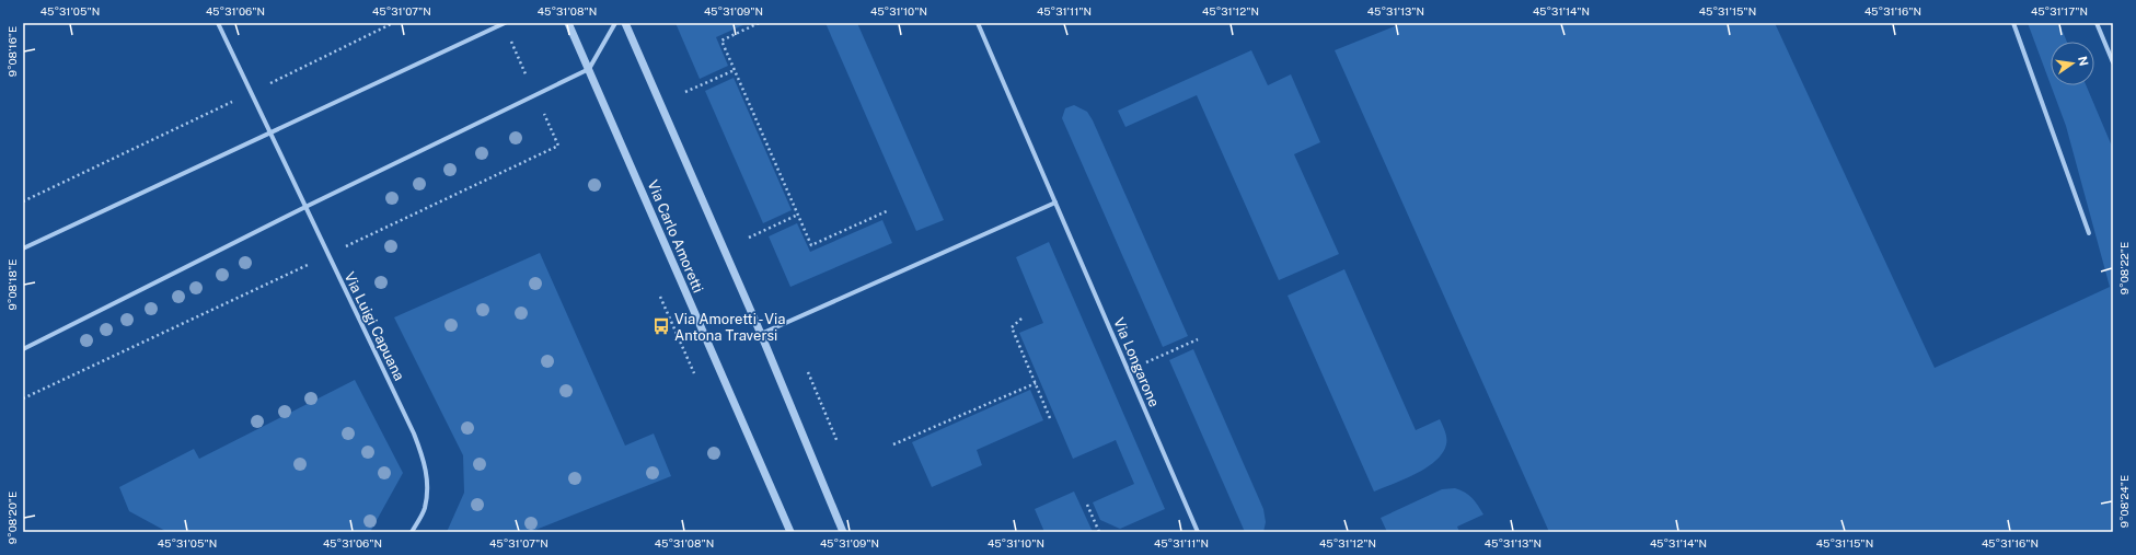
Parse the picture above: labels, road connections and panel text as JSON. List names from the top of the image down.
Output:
{
  "streets": {
    "street": ["Via Carlo Amoretti", "Via Luigi Capuana", "Via Longarone"]
  },
  "places": {
    "bus stop": ["Via Amoretti - Via Antona Traversi"]
  },
  "north": "right",
  "coordinates": [
    "45°31'05\"N",
    "45°31'06\"N",
    "45°31'07\"N",
    "45°31'08\"N",
    "45°31'09\"N",
    "45°31'10\"N",
    "45°31'11\"N",
    "45°31'12\"N",
    "45°31'13\"N",
    "45°31'14\"N",
    "45°31'15\"N",
    "45°31'16\"N",
    "45°31'17\"N",
    "9°08'16\"E",
    "9°08'22\"E",
    "9°08'18\"E",
    "9°08'24\"E",
    "9°08'20\"E"
  ]
}
